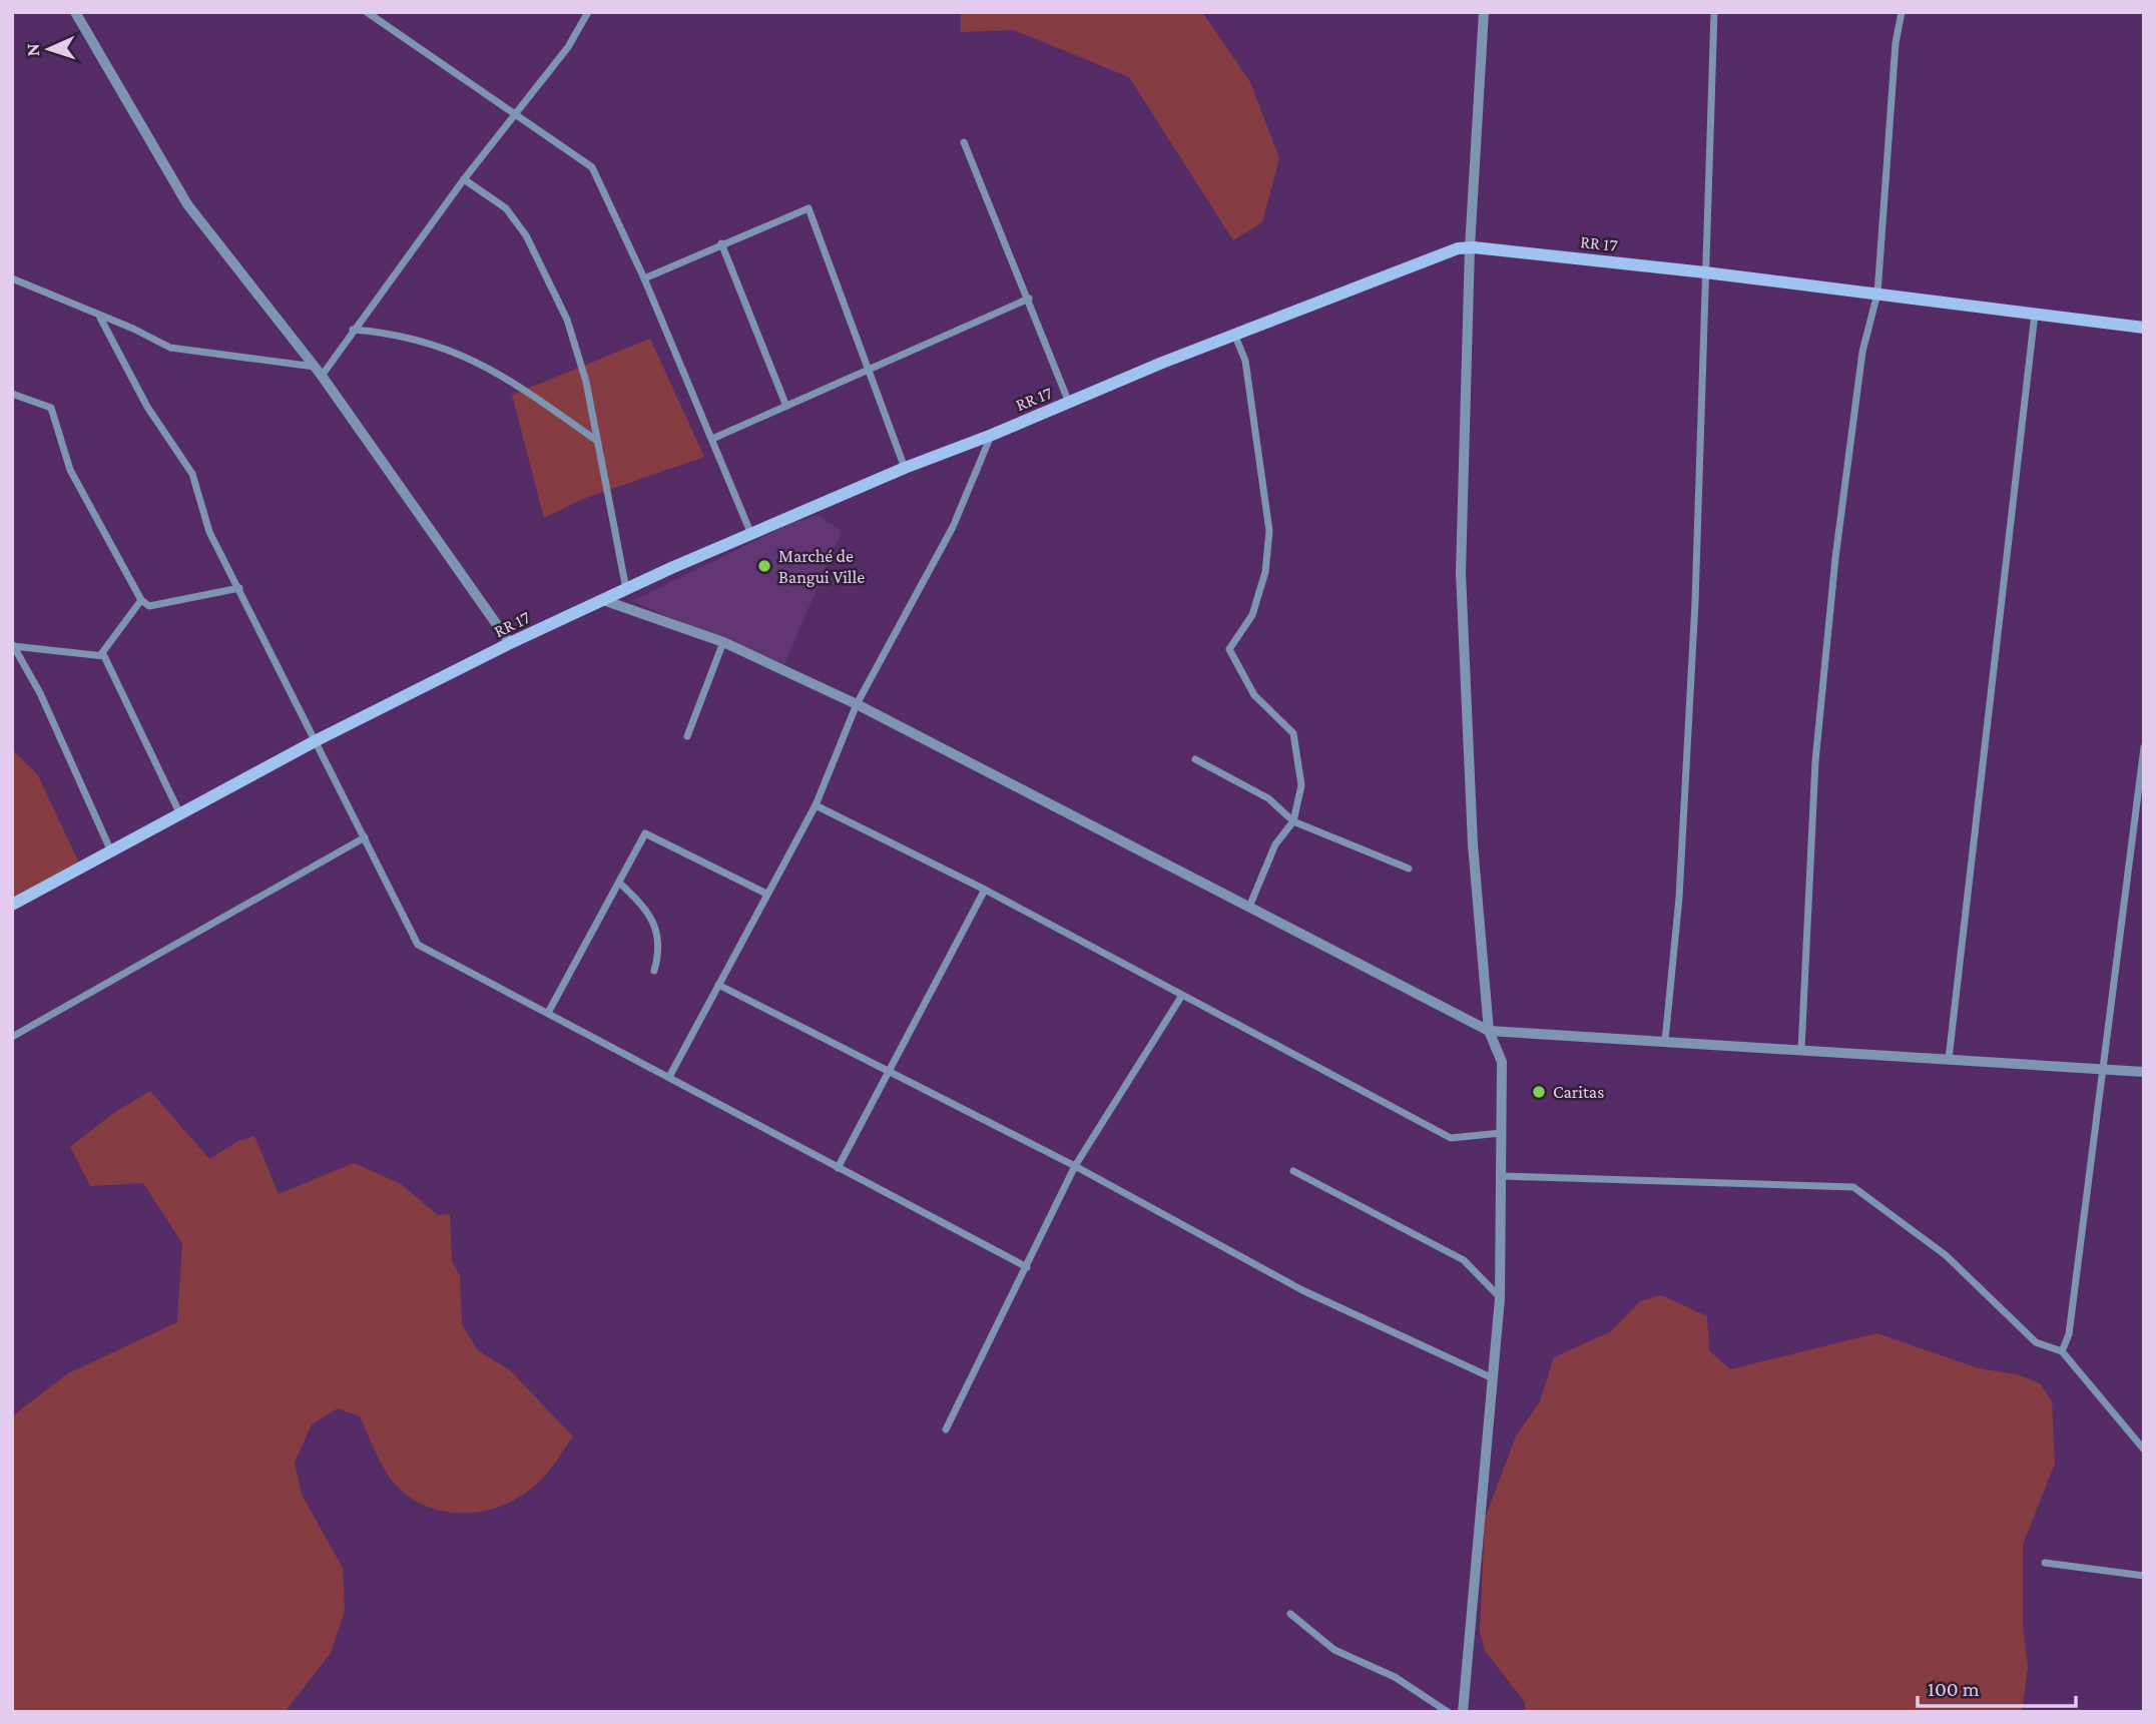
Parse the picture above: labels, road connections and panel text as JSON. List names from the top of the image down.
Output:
{
  "streets": {
    "main road": ["RR 17"]
  },
  "places": ["Marché de Bangui Ville", "Caritas"],
  "scale_bar": "100 m",
  "north": "left"
}
